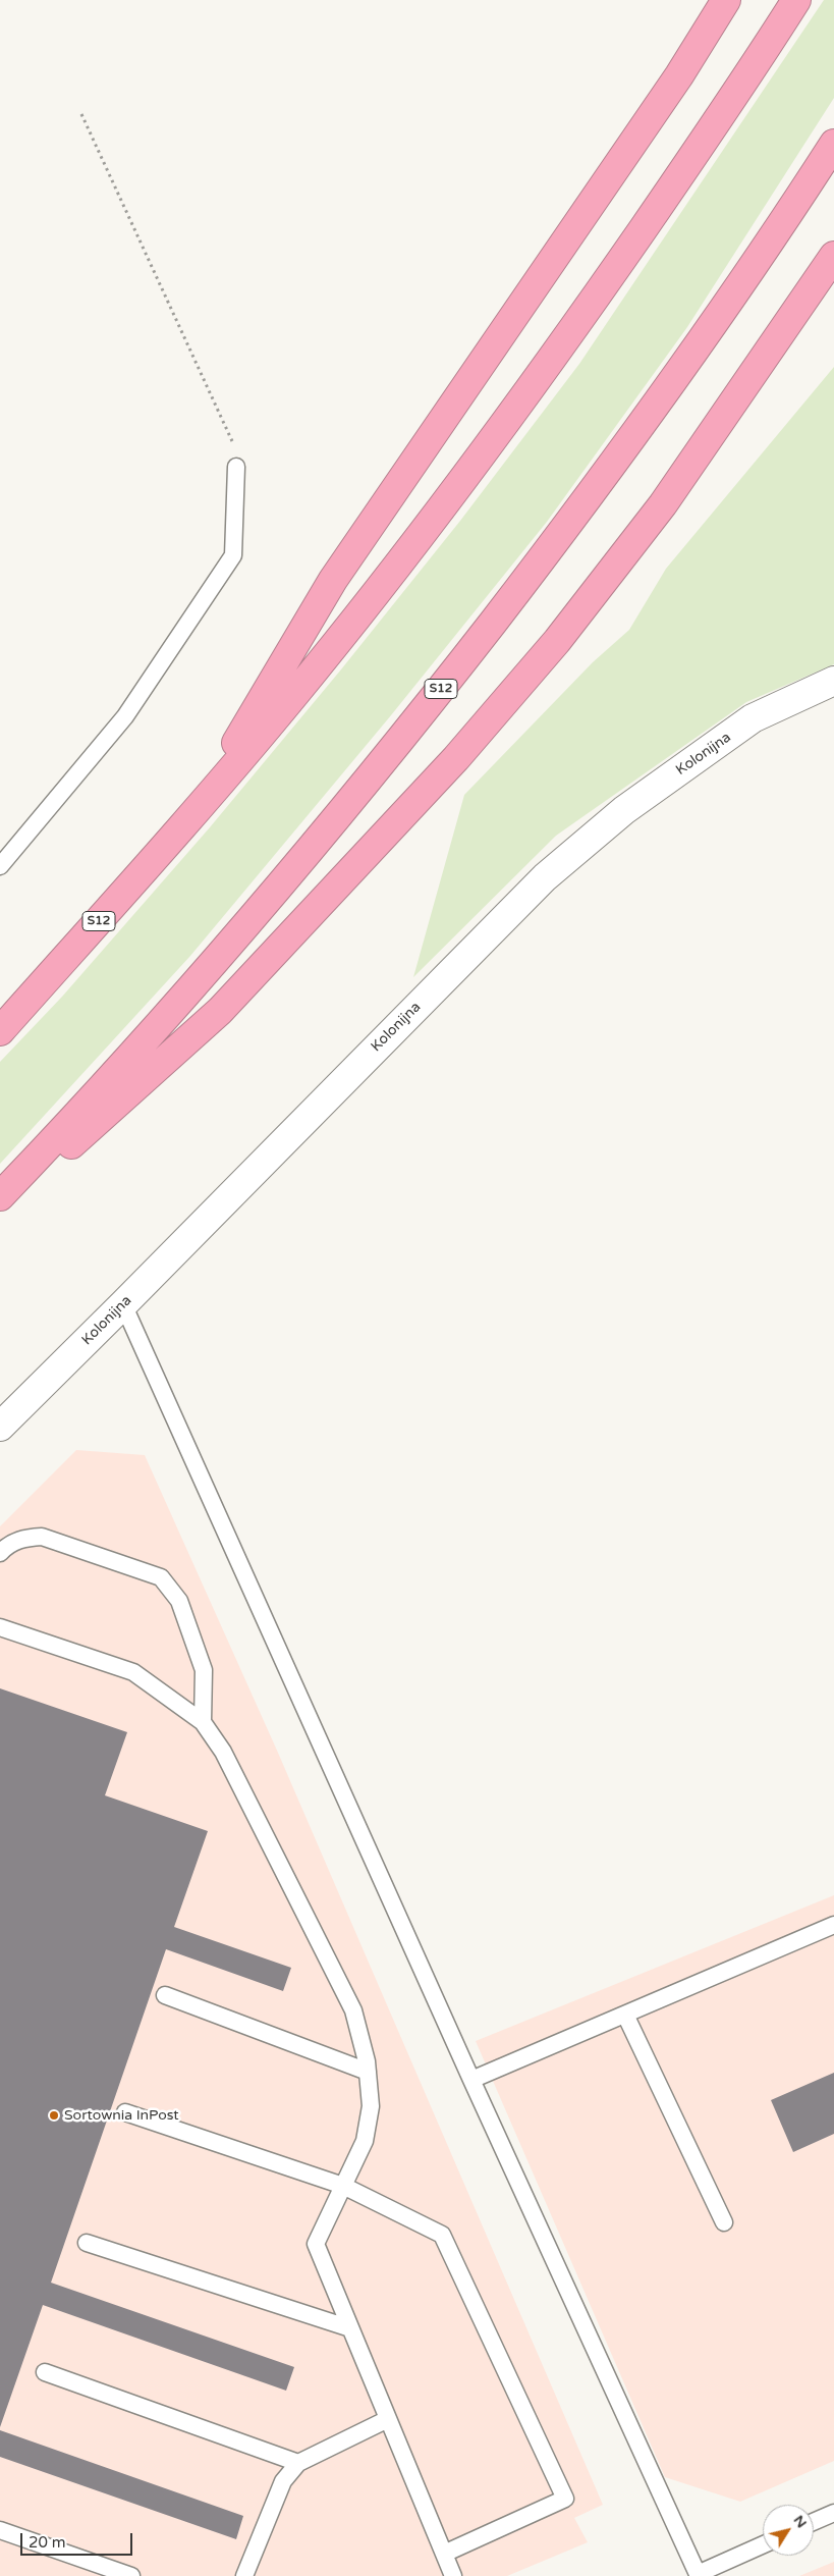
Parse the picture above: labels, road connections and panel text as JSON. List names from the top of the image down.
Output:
{
  "streets": {
    "highway": ["S12"],
    "street": ["Kolonijna"]
  },
  "places": ["Sortownia InPost"],
  "scale_bar": "20 m",
  "north": "top right"
}
